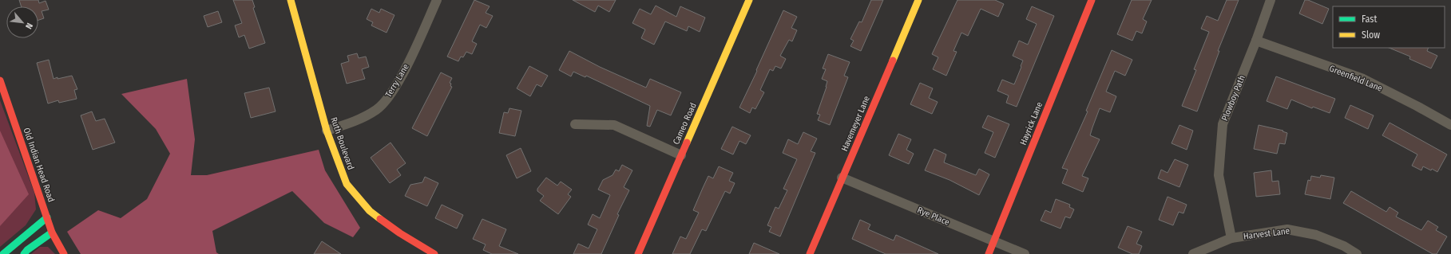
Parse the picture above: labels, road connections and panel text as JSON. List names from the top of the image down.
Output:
{
  "streets": {
    "main road": [
      "Cameo Road",
      "Havemeyer Lane",
      "Hayrick Lane",
      "Ruth Boulevard",
      "Old Indian Head Road"
    ],
    "street": [
      "Greenfield Lane",
      "Terry Lane",
      "Plowboy Path",
      "Rye Place",
      "Harvest Lane"
    ]
  },
  "crossings": [
    ["Greenfield Lane", "Plowboy Path"],
    ["Terry Lane", "Ruth Boulevard"],
    ["Plowboy Path", "Harvest Lane"],
    ["Havemeyer Lane", "Rye Place"],
    ["Hayrick Lane", "Rye Place"]
  ],
  "legend": ["Fast", "Slow"],
  "north": "bottom right"
}
